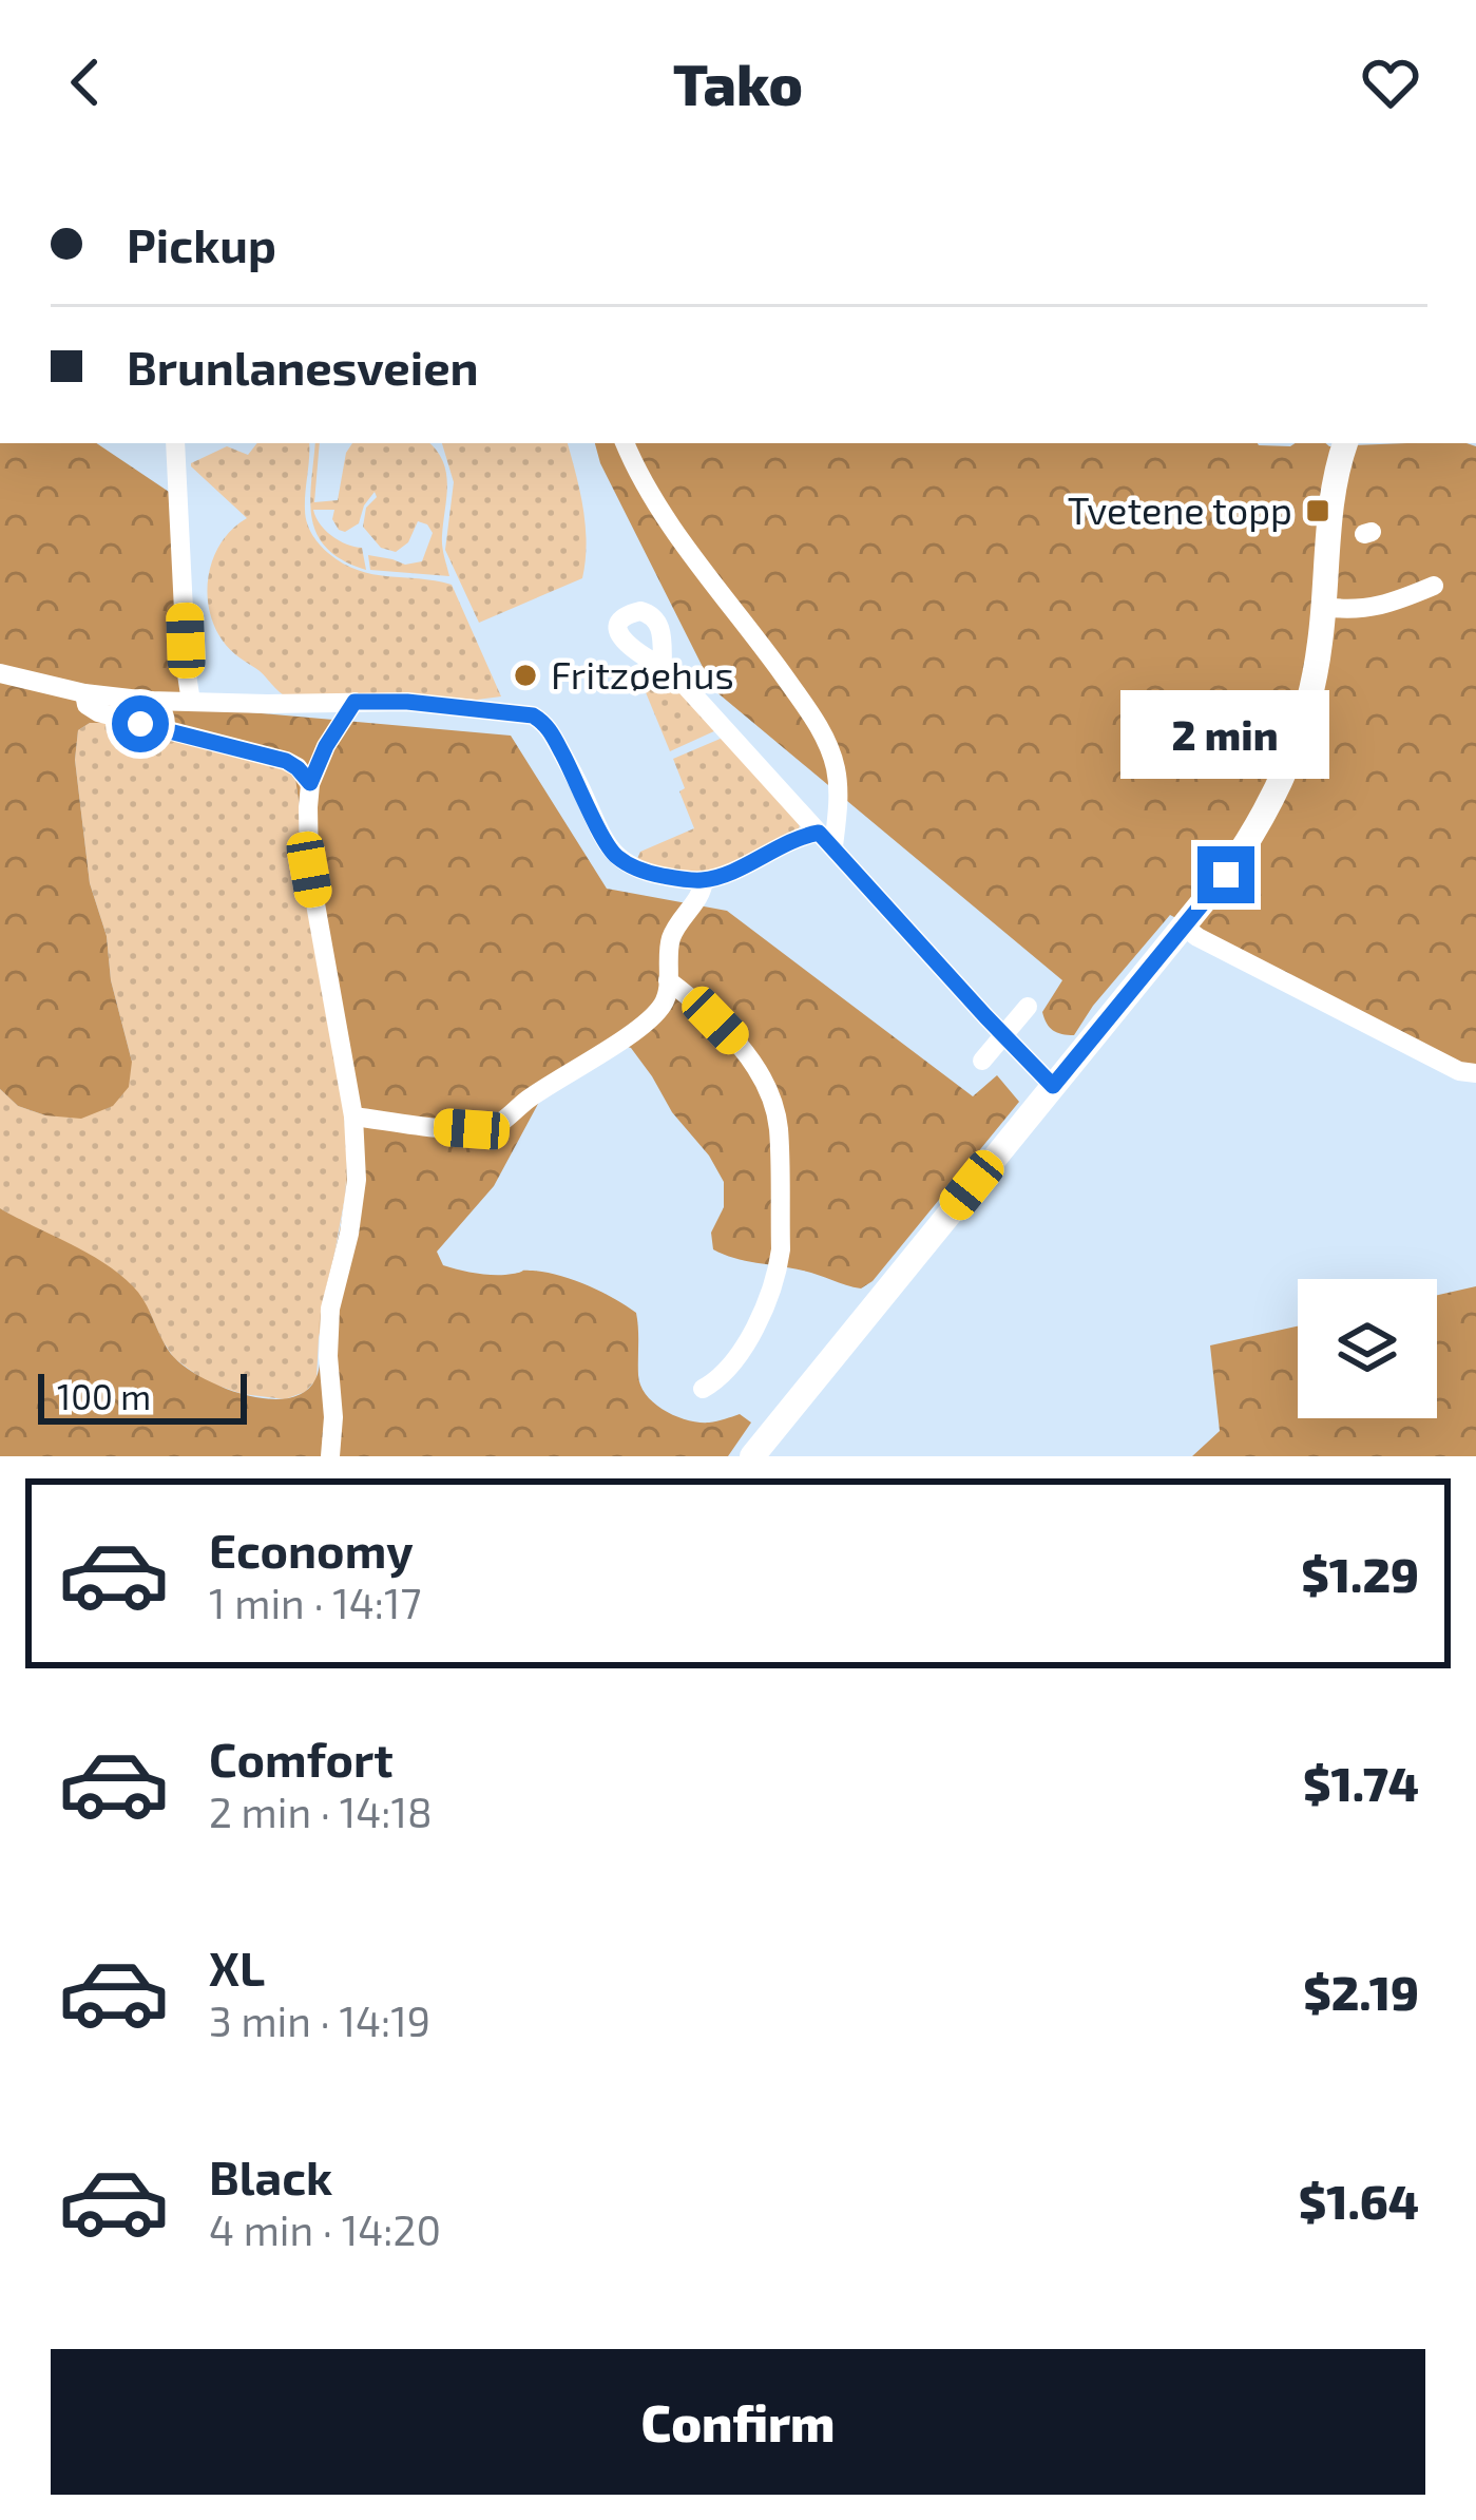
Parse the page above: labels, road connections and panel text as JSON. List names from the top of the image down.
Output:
{
  "places": {
    "transit": ["Tvetene topp"],
    "other": ["Fritzøehus"]
  },
  "scale_bar": "100 m",
  "page": {
    "header": "Tako",
    "banner": ["Pickup", "Brunlanesveien"],
    "bubble": "2 min",
    "scale": "100 m",
    "list": [
      {
        "name": "Economy",
        "note": "1 min · 14:17",
        "value": "$1.29"
      },
      {
        "name": "Comfort",
        "note": "2 min · 14:18",
        "value": "$1.74"
      },
      {
        "name": "XL",
        "note": "3 min · 14:19",
        "value": "$2.19"
      },
      {
        "name": "Black",
        "note": "4 min · 14:20",
        "value": "$1.64"
      }
    ],
    "buttons": "Confirm"
  }
}
